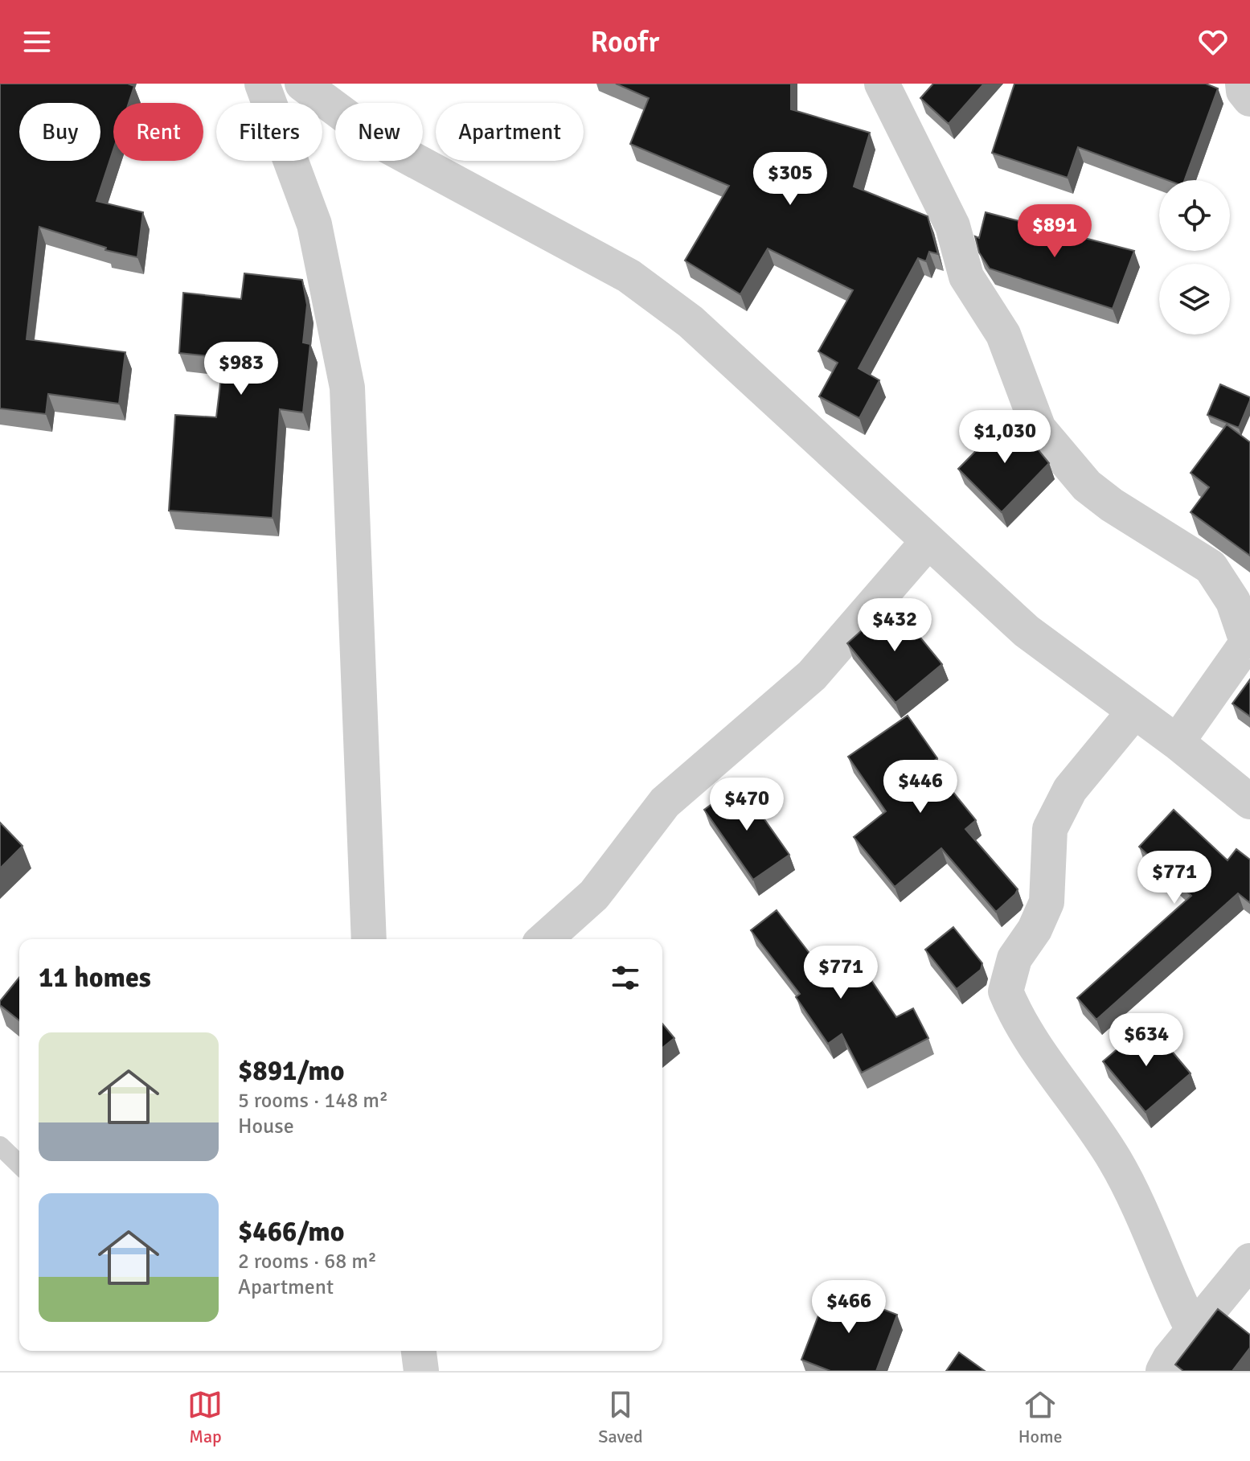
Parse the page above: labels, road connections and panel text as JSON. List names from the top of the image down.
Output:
{
  "page": {
    "header": "Roofr",
    "chip": [
      "Buy",
      "Rent",
      "Filters",
      "New",
      "Apartment"
    ],
    "price": [
      "$305",
      "$891",
      "$983",
      "$1,030",
      "$432",
      "$446",
      "$470",
      "$771",
      "$771",
      "$634",
      "$466"
    ],
    "heading": "11 homes",
    "list": [
      {
        "name": "$891/mo",
        "note": "5 rooms · 148 m² · House"
      },
      {
        "name": "$466/mo",
        "note": "2 rooms · 68 m² · Apartment"
      }
    ],
    "tabs": ["Map", "Saved", "Home"]
  }
}
